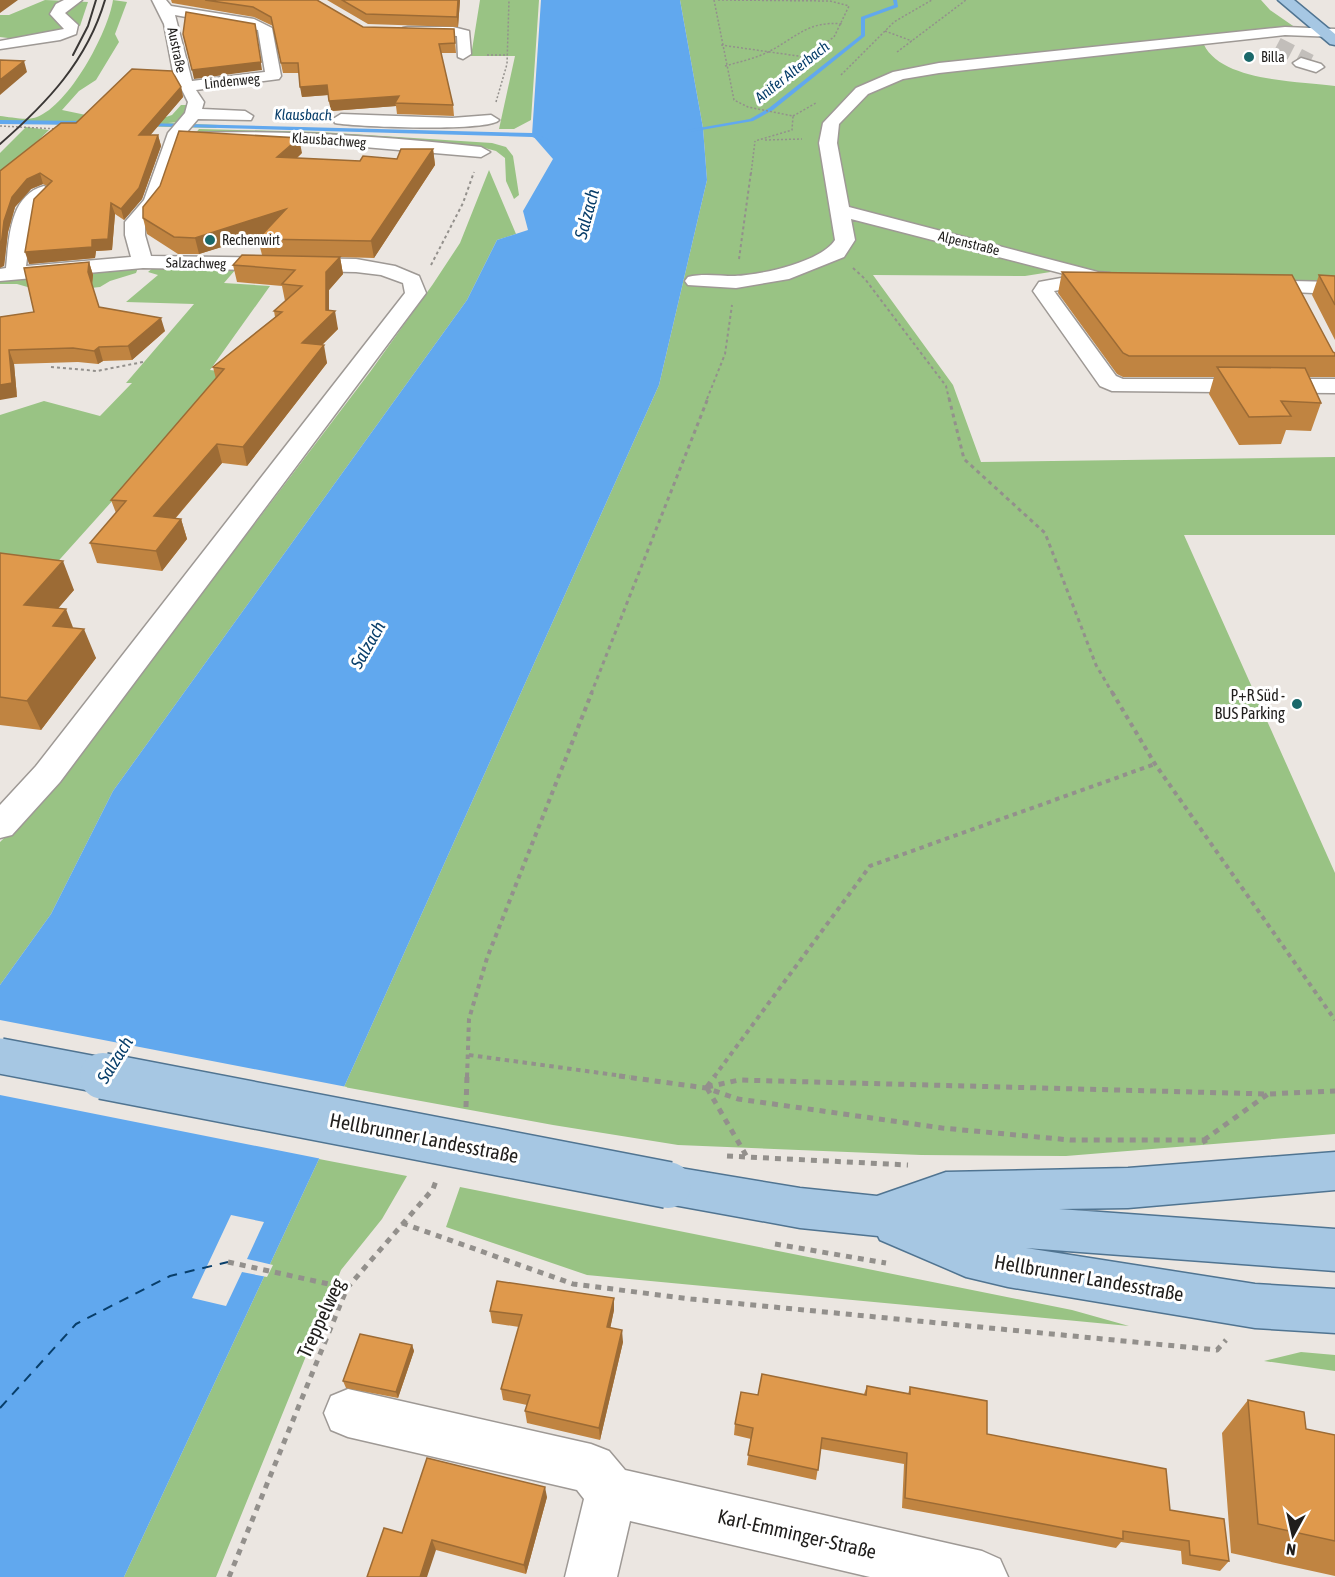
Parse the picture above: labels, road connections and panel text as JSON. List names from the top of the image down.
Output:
{
  "streets": {
    "main road": ["Hellbrunner Landesstraße"],
    "street": [
      "Austraße",
      "Lindenweg",
      "Klausbachweg",
      "Alpenstraße",
      "Salzachweg",
      "Karl-Emminger-Straße"
    ],
    "path": ["Treppelweg"]
  },
  "crossings": [
    ["Austraße", "Lindenweg"]
  ],
  "water": ["Anifer Alterbach", "Klausbach", "Salzach"],
  "places": ["Billa", "Rechenwirt", "P+R Süd - BUS Parking"],
  "north": "bottom"
}
